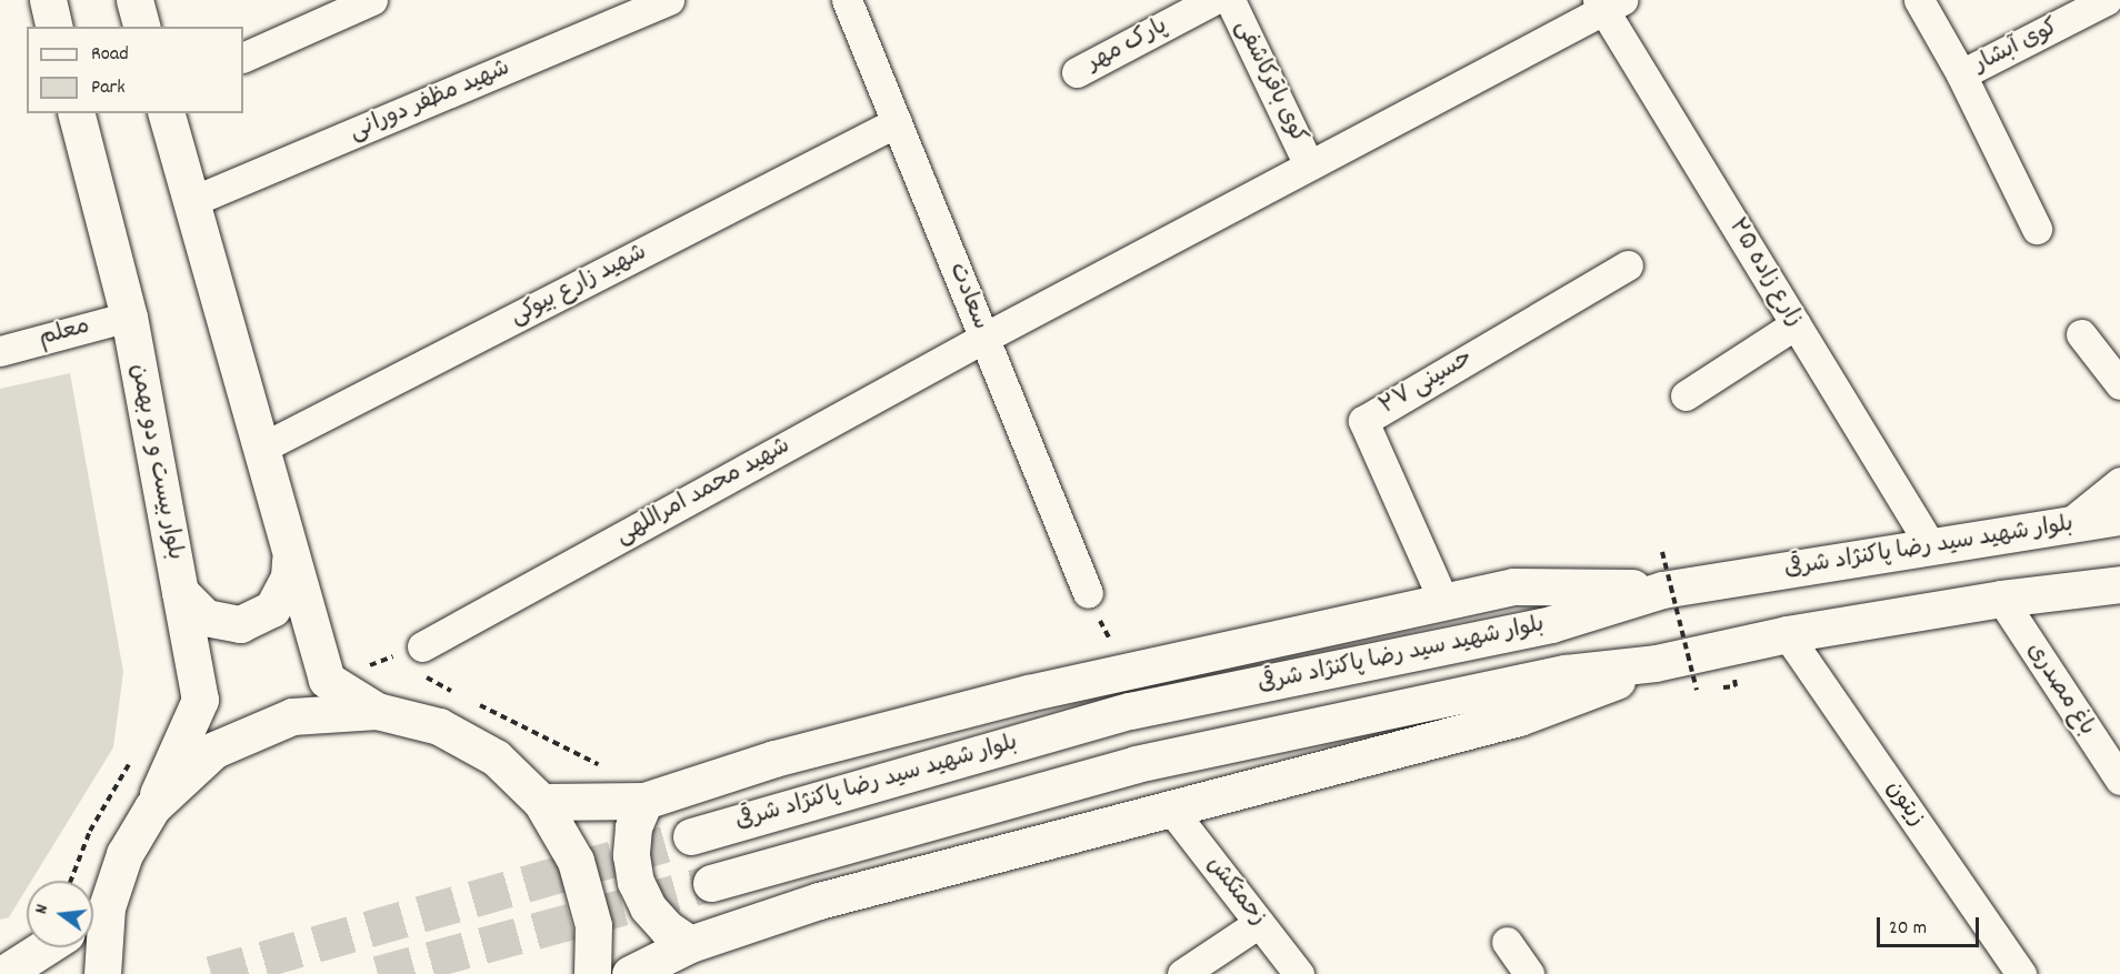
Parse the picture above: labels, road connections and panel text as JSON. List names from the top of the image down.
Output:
{
  "streets": {
    "main road": ["بلوار بیست و دو بهمن", "بلوار شهید سید رضا پاکنژاد شرقی"],
    "street": [
      "پارک مهر",
      "کوی آبشار",
      "کوی باقرکاشفی",
      "شهید مظفر دورانی",
      "زارع زاده ۲۵",
      "شهید زارع بیوکی",
      "سعادت",
      "معلم",
      "حسینی ۲۷",
      "شهید محمد امراللهی",
      "باغ مصدری",
      "زیتون",
      "زحمتکش"
    ]
  },
  "crossings": [
    ["کوی باقرکاشفی", "شهید محمد امراللهی"],
    ["زارع زاده ۲۵", "شهید محمد امراللهی"],
    ["زارع زاده ۲۵", "بلوار شهید سید رضا پاکنژاد شرقی"],
    ["شهید زارع بیوکی", "سعادت"],
    ["سعادت", "شهید محمد امراللهی"],
    ["معلم", "بلوار بیست و دو بهمن"]
  ],
  "legend": ["Road", "Park"],
  "scale_bar": "20 m",
  "north": "left"
}
